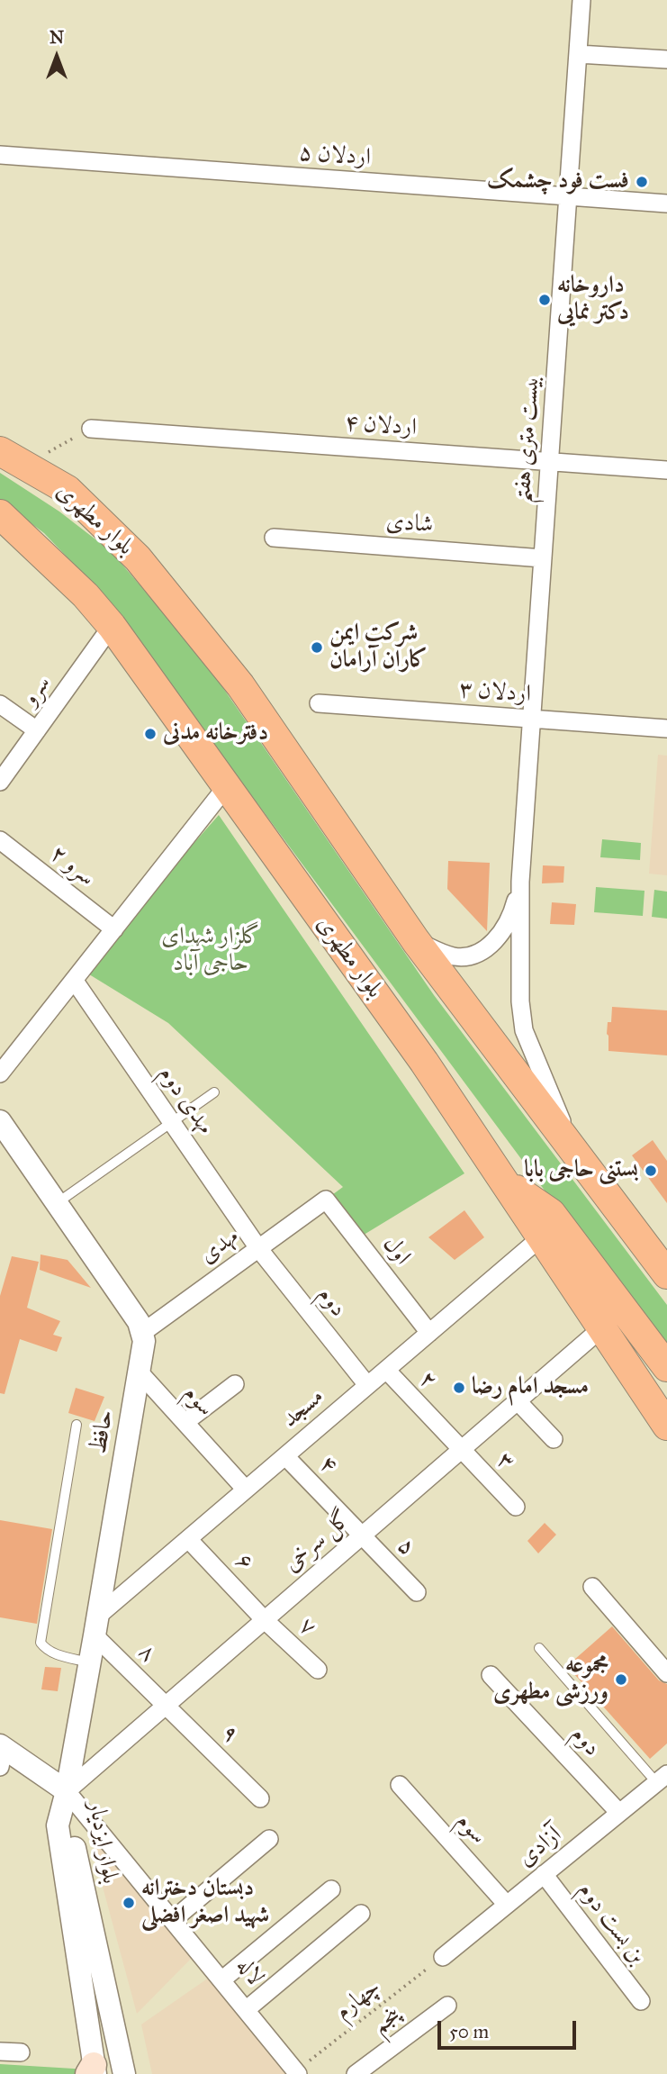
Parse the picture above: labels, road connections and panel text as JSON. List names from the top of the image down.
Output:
{
  "streets": {
    "main road": ["بلوار مطهری"],
    "street": [
      "اردلان ۵",
      "اردلان ۴",
      "بیست متری هفتم",
      "شادی",
      "سرو",
      "اردلان ۳",
      "سرو ۲",
      "مهدی دوم",
      "مهدی",
      "اول",
      "دوم",
      "۲",
      "سوم",
      "مسجد",
      "حافظ",
      "۳",
      "۴",
      "گل سرخی",
      "۵",
      "۶",
      "۷",
      "۸",
      "۹",
      "بلوار ایزدیار",
      "آزادی",
      "بن بست دوم",
      "لاله",
      "پنجم"
    ],
    "path": ["چهارم"]
  },
  "crossings": [
    ["اردلان ۵", "بیست متری هفتم"],
    ["اردلان ۴", "بیست متری هفتم"],
    ["بیست متری هفتم", "شادی"],
    ["بیست متری هفتم", "اردلان ۳"],
    ["بلوار مطهری", "سرو"],
    ["بلوار مطهری", "مسجد"],
    ["بلوار مطهری", "گل سرخی"],
    ["مهدی دوم", "مهدی"],
    ["مهدی دوم", "دوم"],
    ["مهدی", "اول"],
    ["مهدی", "دوم"],
    ["مهدی", "حافظ"],
    ["اول", "مسجد"],
    ["دوم", "مسجد"],
    ["دوم", "آزادی"],
    ["۲", "مسجد"],
    ["۲", "۳"],
    ["۲", "گل سرخی"],
    ["سوم", "مسجد"],
    ["سوم", "حافظ"],
    ["سوم", "آزادی"],
    ["مسجد", "حافظ"],
    ["مسجد", "۴"],
    ["مسجد", "۶"],
    ["مسجد", "۸"],
    ["حافظ", "گل سرخی"],
    ["حافظ", "۸"],
    ["حافظ", "بلوار ایزدیار"],
    ["حافظ", "لاله"],
    ["۳", "گل سرخی"],
    ["۴", "گل سرخی"],
    ["۴", "۵"],
    ["گل سرخی", "۵"],
    ["گل سرخی", "۶"],
    ["گل سرخی", "۷"],
    ["گل سرخی", "۸"],
    ["گل سرخی", "۹"],
    ["گل سرخی", "بلوار ایزدیار"],
    ["گل سرخی", "لاله"],
    ["۶", "۷"],
    ["۸", "۹"],
    ["بلوار ایزدیار", "لاله"],
    ["آزادی", "بن بست دوم"],
    ["آزادی", "چهارم"],
    ["لاله", "چهارم"]
  ],
  "parks": ["گلزار شهدای حاجی آباد"],
  "places": [
    "فست فود چشمک",
    "داروخانه دکتر نمایی",
    "شرکت ایمن کاران آرامان",
    "دفترخانه مدنی",
    "بستنی حاجی بابا",
    "مسجد امام رضا",
    "مجموعه ورزشی مطهری",
    "دبستان دخترانه شهید اصغر افضلی"
  ],
  "scale_bar": "50 m",
  "north": "top"
}
